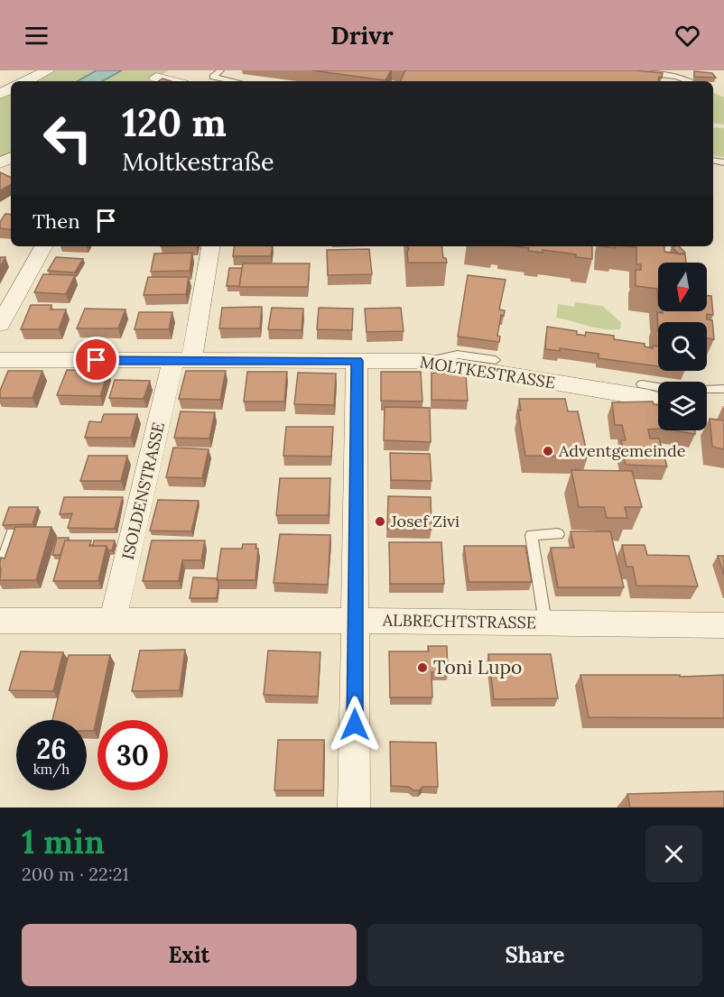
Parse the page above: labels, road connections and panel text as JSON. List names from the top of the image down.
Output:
{
  "streets": {
    "street": ["MOLTKESTRASSE", "ISOLDENSTRASSE", "ALBRECHTSTRASSE"]
  },
  "crossings": [
    ["MOLTKESTRASSE", "ISOLDENSTRASSE"],
    ["ISOLDENSTRASSE", "ALBRECHTSTRASSE"]
  ],
  "places": ["Adventgemeinde", "Josef Zivi", "Toni Lupo"],
  "north": "bottom",
  "page": {
    "header": "Drivr",
    "turn": ["120 m", "Moltkestraße"],
    "then": "Then",
    "speed": "26 km/h",
    "limit": "30",
    "heading": ["1 min", "200 m · 22:21"],
    "buttons": ["Exit", "Share"]
  }
}
